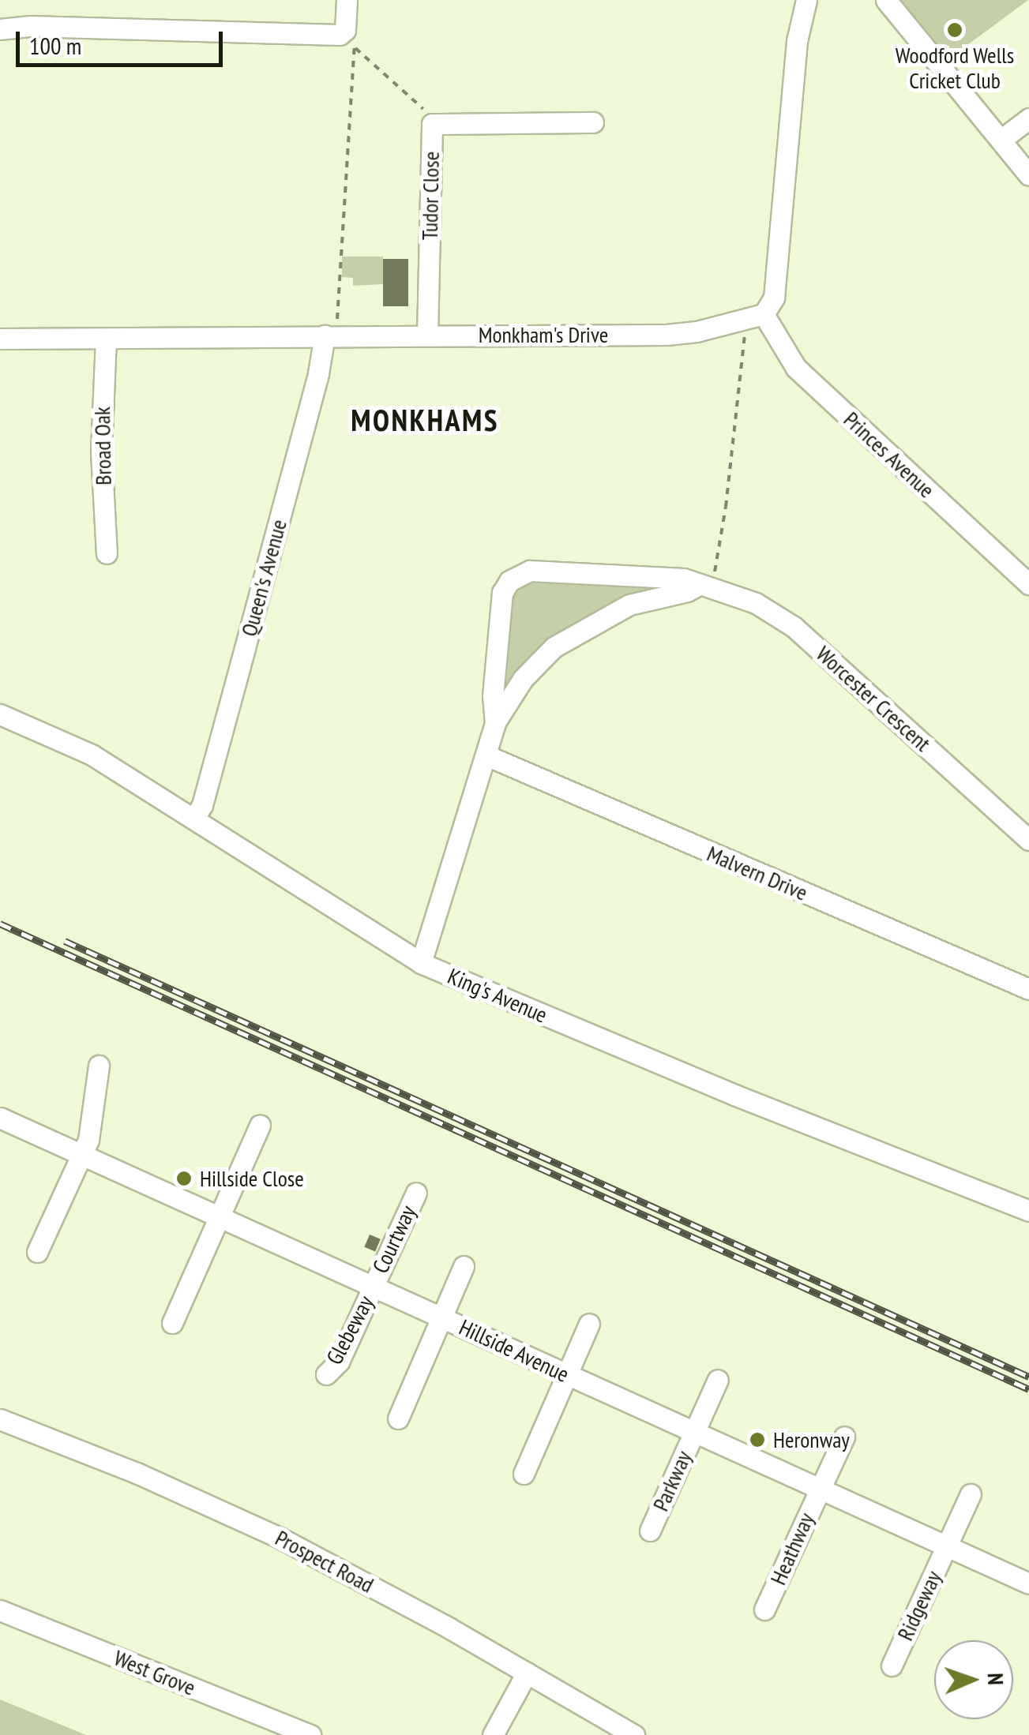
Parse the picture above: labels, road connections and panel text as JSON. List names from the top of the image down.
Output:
{
  "streets": {
    "street": [
      "Tudor Close",
      "Monkham's Drive",
      "Broad Oak",
      "Princes Avenue",
      "Queen's Avenue",
      "Worcester Crescent",
      "Malvern Drive",
      "King's Avenue",
      "Courtway",
      "Glebeway",
      "Hillside Avenue",
      "Parkway",
      "Heathway",
      "Prospect Road",
      "Ridgeway",
      "West Grove"
    ]
  },
  "crossings": [
    ["Tudor Close", "Monkham's Drive"],
    ["Monkham's Drive", "Broad Oak"],
    ["Monkham's Drive", "Princes Avenue"],
    ["Monkham's Drive", "Queen's Avenue"],
    ["Queen's Avenue", "King's Avenue"],
    ["Worcester Crescent", "Malvern Drive"],
    ["Worcester Crescent", "King's Avenue"],
    ["Courtway", "Glebeway"],
    ["Courtway", "Hillside Avenue"],
    ["Glebeway", "Hillside Avenue"],
    ["Hillside Avenue", "Parkway"],
    ["Hillside Avenue", "Heathway"],
    ["Hillside Avenue", "Ridgeway"]
  ],
  "districts": ["MONKHAMS"],
  "places": ["Woodford Wells Cricket Club", "Hillside Close", "Heronway"],
  "scale_bar": "100 m",
  "north": "right"
}
